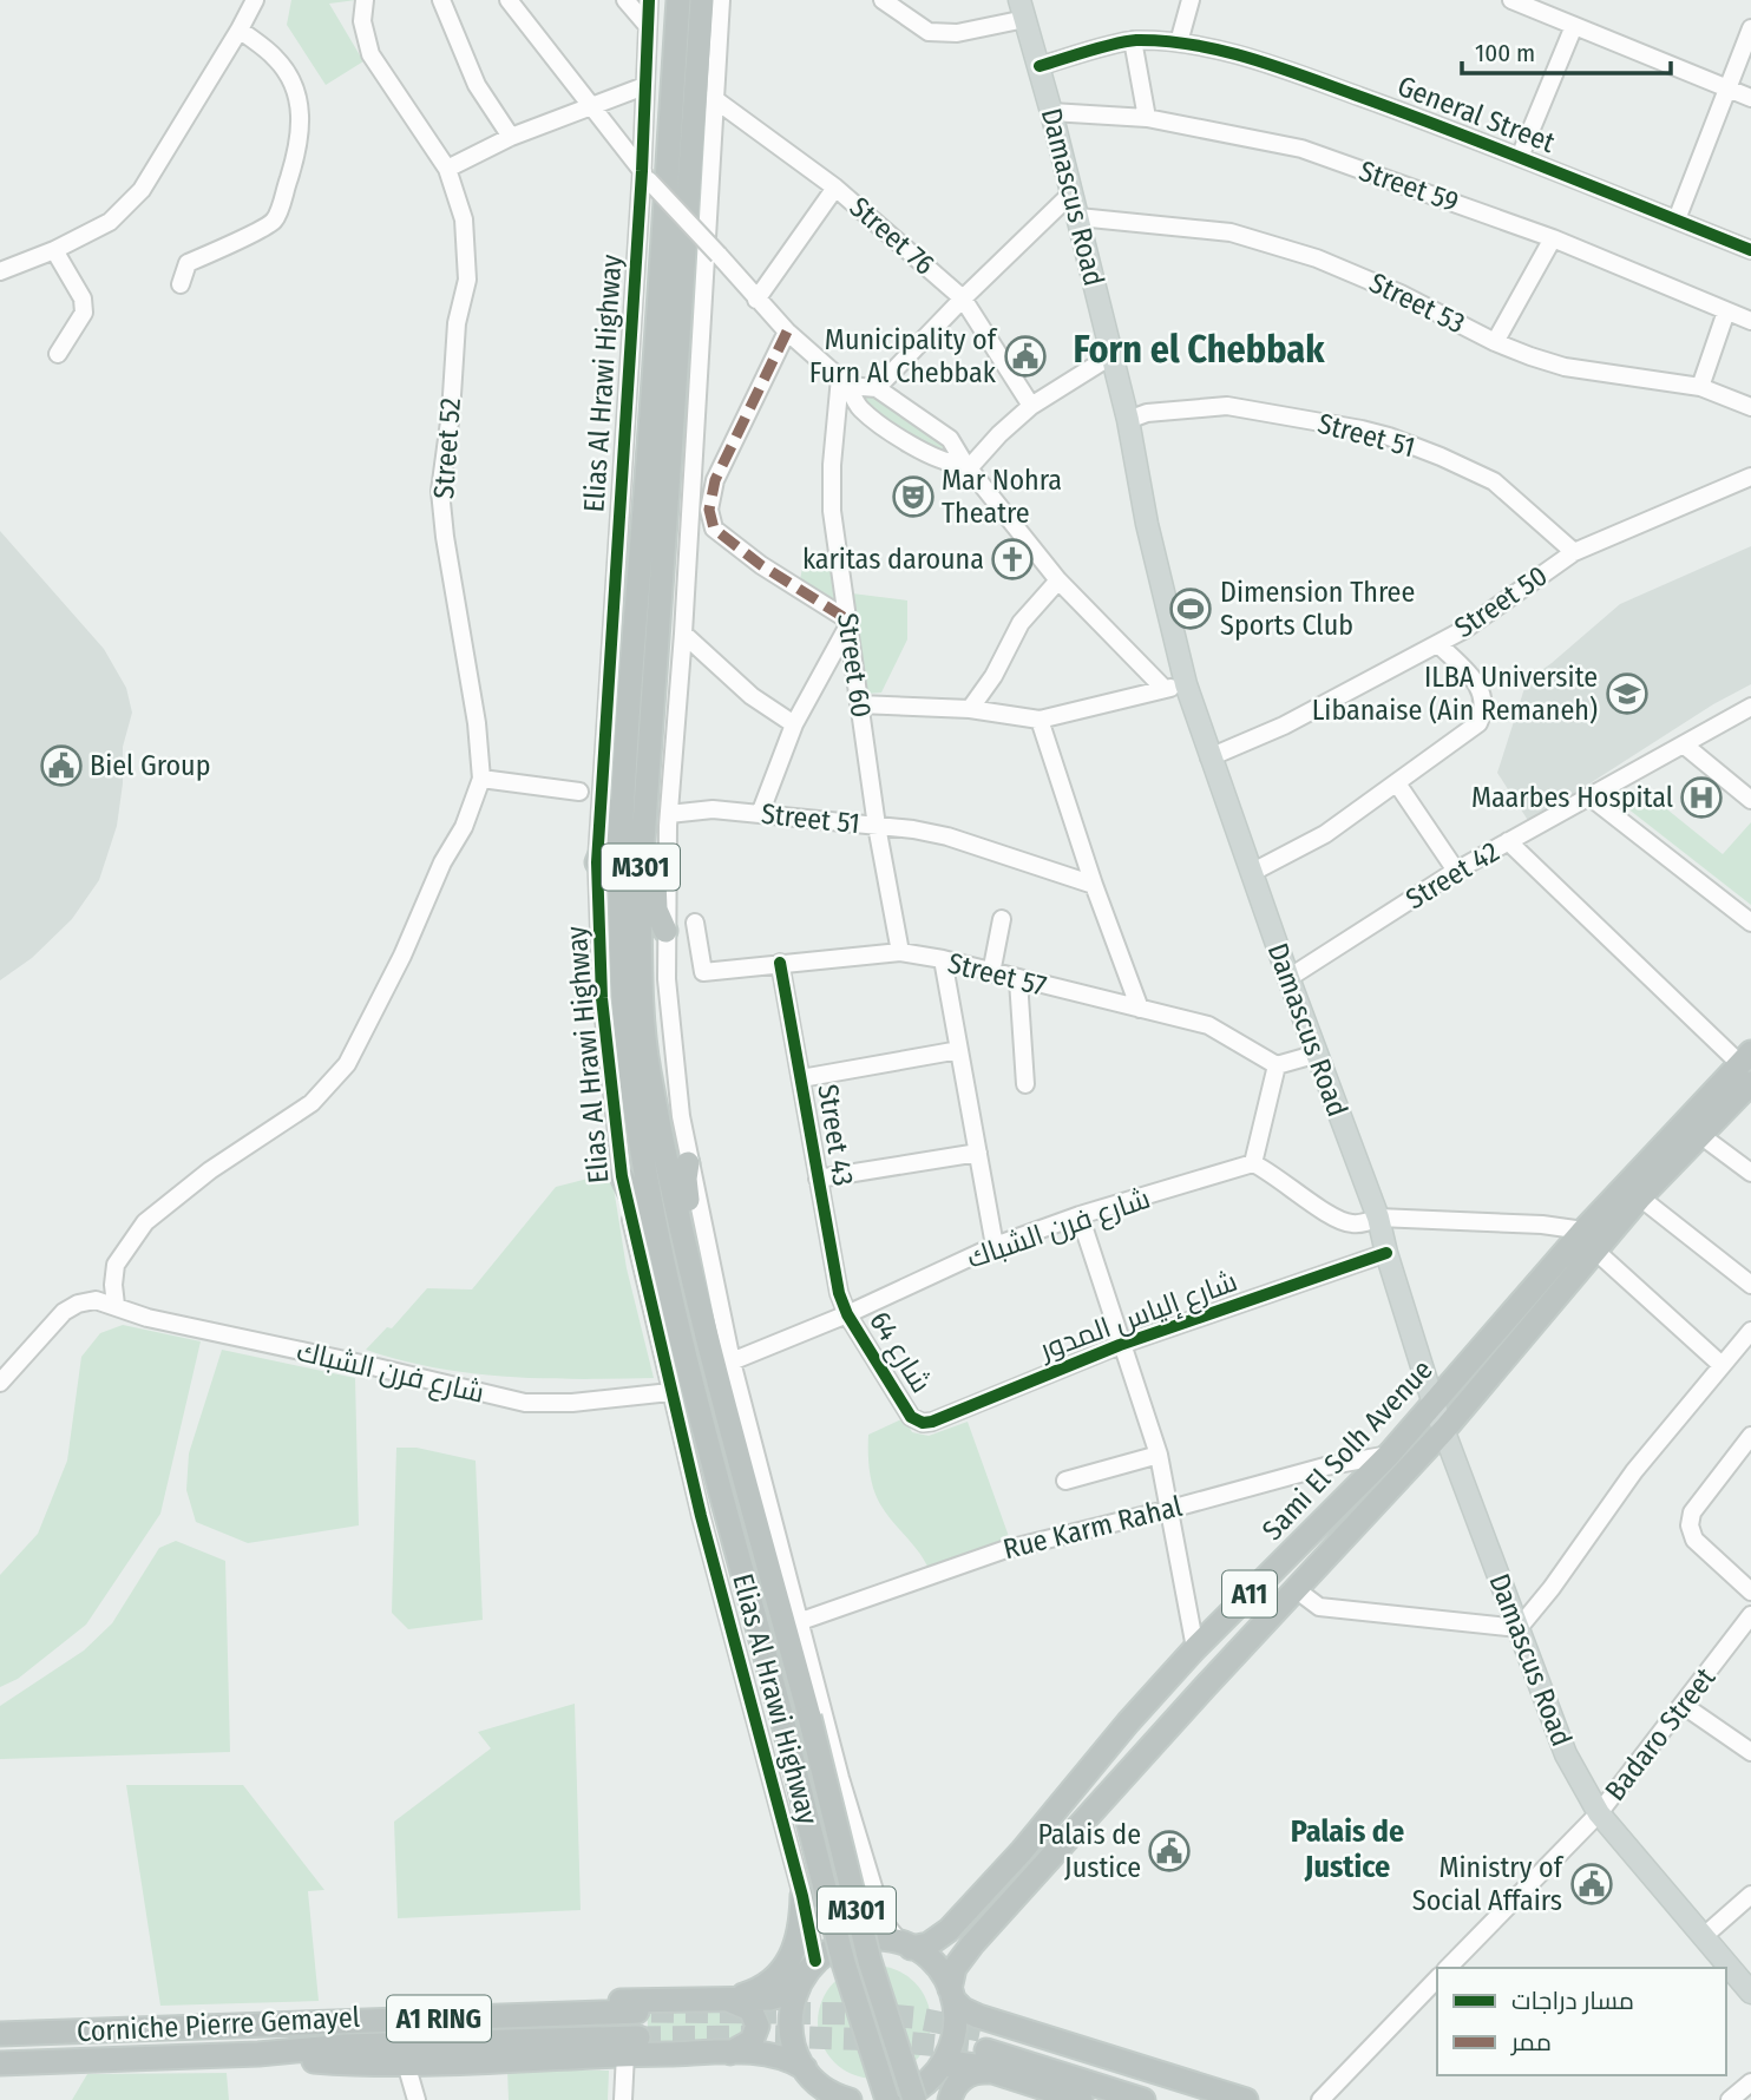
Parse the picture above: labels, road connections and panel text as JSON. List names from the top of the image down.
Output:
{
  "streets": {
    "highway": [
      "Elias Al Hrawi Highway",
      "M301",
      "Sami El Solh Avenue",
      "A11",
      "A1 RING",
      "Corniche Pierre Gemayel"
    ],
    "main road": ["Damascus Road"],
    "street": [
      "General Street",
      "Street 59",
      "Street 76",
      "Street 53",
      "Street 51",
      "Street 52",
      "Street 50",
      "Street 60",
      "Street 42",
      "Street 57",
      "Street 43",
      "شارع فرن الشباك",
      "شارع إلياس المدور",
      "شارع 64",
      "Rue Karm Rahal",
      "Badaro Street"
    ]
  },
  "crossings": [
    ["General Street", "Damascus Road"],
    ["Street 59", "Damascus Road"],
    ["Damascus Road", "Street 53"],
    ["Damascus Road", "Street 51"],
    ["Damascus Road", "Street 50"],
    ["Damascus Road", "Street 42"],
    ["Damascus Road", "شارع إلياس المدور"],
    ["Damascus Road", "Sami El Solh Avenue"],
    ["Damascus Road", "Badaro Street"],
    ["Street 76", "Elias Al Hrawi Highway"],
    ["Elias Al Hrawi Highway", "Street 51"],
    ["Elias Al Hrawi Highway", "شارع فرن الشباك"],
    ["Elias Al Hrawi Highway", "Sami El Solh Avenue"],
    ["Elias Al Hrawi Highway", "Rue Karm Rahal"],
    ["Street 51", "Street 50"],
    ["Street 51", "Street 60"],
    ["Street 60", "Street 57"],
    ["Street 57", "Street 43"],
    ["Street 43", "شارع فرن الشباك"],
    ["Street 43", "شارع 64"],
    ["شارع فرن الشباك", "شارع 64"],
    ["شارع إلياس المدور", "شارع 64"],
    ["Sami El Solh Avenue", "Rue Karm Rahal"]
  ],
  "districts": ["Forn el Chebbak", "Palais de Justice"],
  "places": {
    "public building": [
      "Municipality of Furn Al Chebbak",
      "Biel Group",
      "Palais de Justice",
      "Ministry of Social Affairs"
    ],
    "theatre": ["Mar Nohra Theatre"],
    "church": ["karitas darouna"],
    "sports": ["Dimension Three Sports Club"],
    "school or university": ["ILBA Universite Libanaise (Ain Remaneh)"],
    "hospital": ["Maarbes Hospital"]
  },
  "legend": ["مسار دراجات", "ممر"],
  "scale_bar": "100 m"
}
